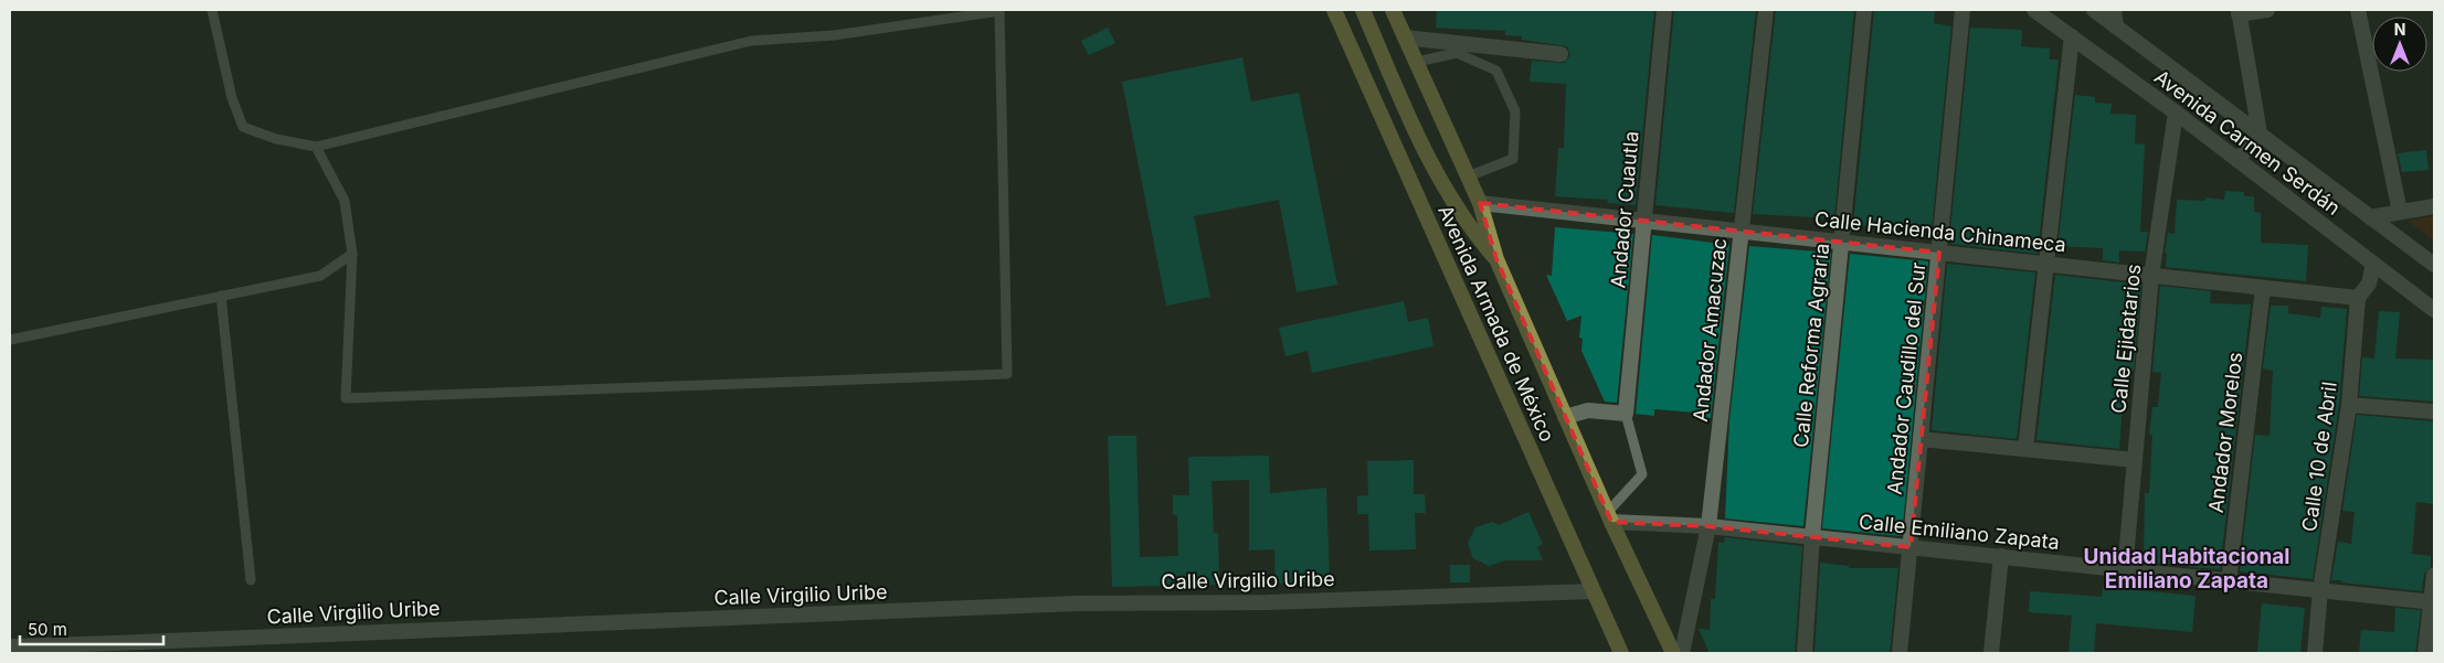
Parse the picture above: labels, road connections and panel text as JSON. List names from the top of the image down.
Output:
{
  "streets": {
    "main road": ["Avenida Armada de México"],
    "street": [
      "Avenida Carmen Serdán",
      "Andador Cuautla",
      "Calle Hacienda Chinameca",
      "Andador Amacuzac",
      "Calle Ejidatarios",
      "Calle Reforma Agraria",
      "Andador Caudillo del Sur",
      "Andador Morelos",
      "Calle 10 de Abril",
      "Calle Emiliano Zapata",
      "Calle Virgilio Uribe"
    ]
  },
  "crossings": [
    ["Avenida Carmen Serdán", "Calle Ejidatarios"],
    ["Andador Cuautla", "Calle Hacienda Chinameca"],
    ["Andador Cuautla", "Avenida Armada de México"],
    ["Andador Cuautla", "Calle Emiliano Zapata"],
    ["Calle Hacienda Chinameca", "Avenida Armada de México"],
    ["Calle Hacienda Chinameca", "Andador Amacuzac"],
    ["Calle Hacienda Chinameca", "Calle Ejidatarios"],
    ["Calle Hacienda Chinameca", "Calle Reforma Agraria"],
    ["Calle Hacienda Chinameca", "Andador Caudillo del Sur"],
    ["Calle Hacienda Chinameca", "Andador Morelos"],
    ["Calle Hacienda Chinameca", "Calle 10 de Abril"],
    ["Avenida Armada de México", "Calle Emiliano Zapata"],
    ["Avenida Armada de México", "Calle Virgilio Uribe"],
    ["Andador Amacuzac", "Calle Emiliano Zapata"],
    ["Calle Ejidatarios", "Calle Emiliano Zapata"],
    ["Calle Reforma Agraria", "Calle Emiliano Zapata"],
    ["Andador Caudillo del Sur", "Calle Emiliano Zapata"],
    ["Andador Morelos", "Calle Emiliano Zapata"],
    ["Calle 10 de Abril", "Calle Emiliano Zapata"]
  ],
  "districts": ["Unidad Habitacional Emiliano Zapata"],
  "scale_bar": "50 m",
  "north": "top"
}
